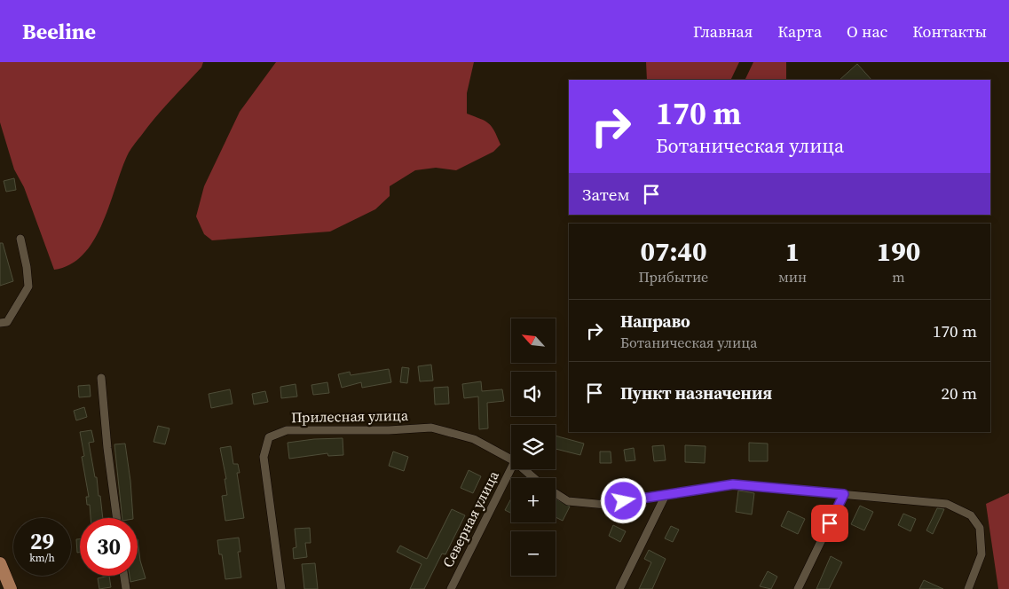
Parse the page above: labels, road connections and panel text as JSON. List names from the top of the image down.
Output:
{
  "streets": {
    "street": ["Прилесная улица", "Северная улица"]
  },
  "north": "top left",
  "page": {
    "header": "Beeline",
    "nav": [
      "Главная",
      "Карта",
      "О нас",
      "Контакты"
    ],
    "turn": ["170 m", "Ботаническая улица"],
    "then": "Затем",
    "eta": [
      "07:40",
      "Прибытие",
      "1",
      "мин",
      "190",
      "m"
    ],
    "list": [
      {
        "name": "Направо",
        "note": "Ботаническая улица",
        "value": "170 m"
      },
      {
        "name": "Пункт назначения",
        "value": "20 m"
      }
    ],
    "map_buttons": ["+", "−"],
    "speed": "29 km/h",
    "limit": "30"
  }
}
